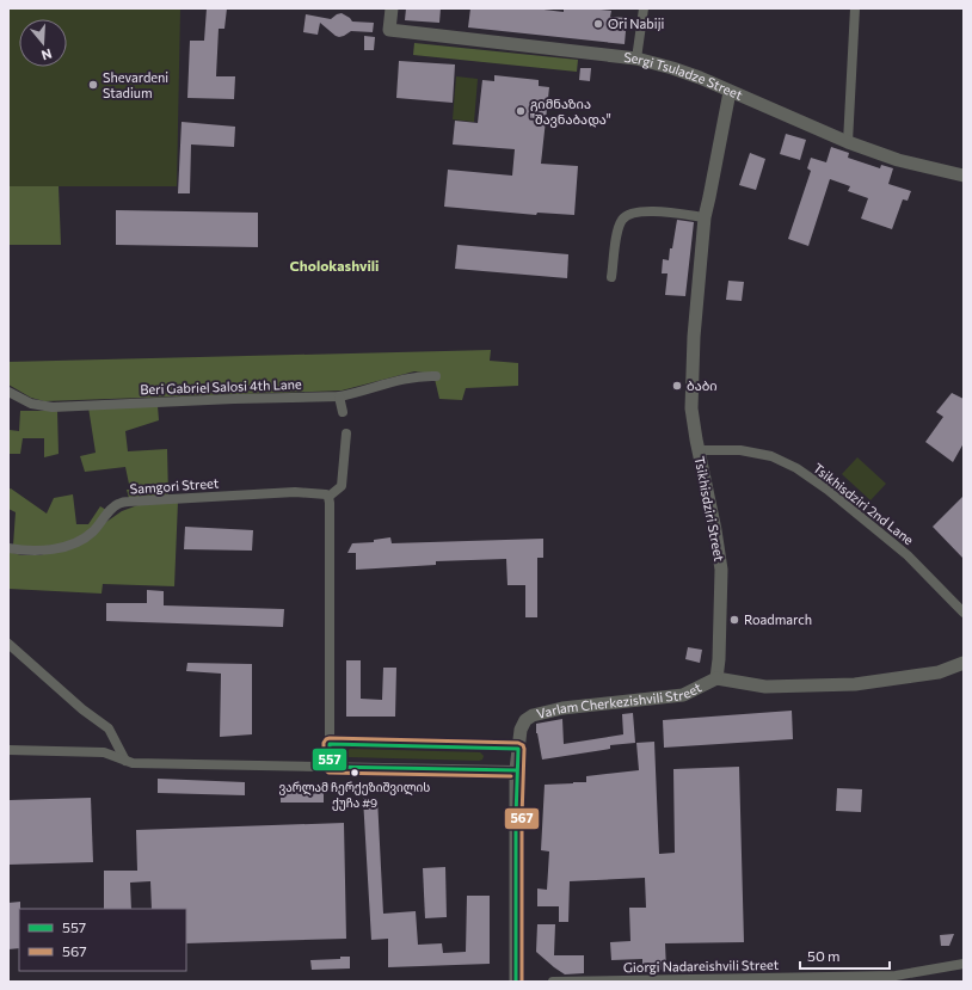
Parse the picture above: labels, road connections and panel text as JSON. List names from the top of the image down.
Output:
{
  "streets": {
    "street": [
      "Sergi Tsuladze Street",
      "Beri Gabriel Salosi 4th Lane",
      "Samgori Street",
      "Tsikhisdziri 2nd Lane",
      "Tsikhisdziri Street",
      "Varlam Cherkezishvili Street",
      "Giorgi Nadareishvili Street"
    ]
  },
  "crossings": [
    ["Sergi Tsuladze Street", "Tsikhisdziri Street"],
    ["Tsikhisdziri 2nd Lane", "Tsikhisdziri Street"],
    ["Tsikhisdziri Street", "Varlam Cherkezishvili Street"]
  ],
  "districts": ["Cholokashvili"],
  "places": [
    "Ori Nabiji",
    "Shevardeni Stadium",
    "გიმნაზია \"შავნაბადა\"",
    "ბაბი",
    "Roadmarch",
    "ვარლამ ჩერქეზიშვილის ქუჩა #9"
  ],
  "lines": ["transit line 567", "transit line 557"],
  "legend": ["557", "567"],
  "scale_bar": "50 m",
  "north": "bottom"
}
